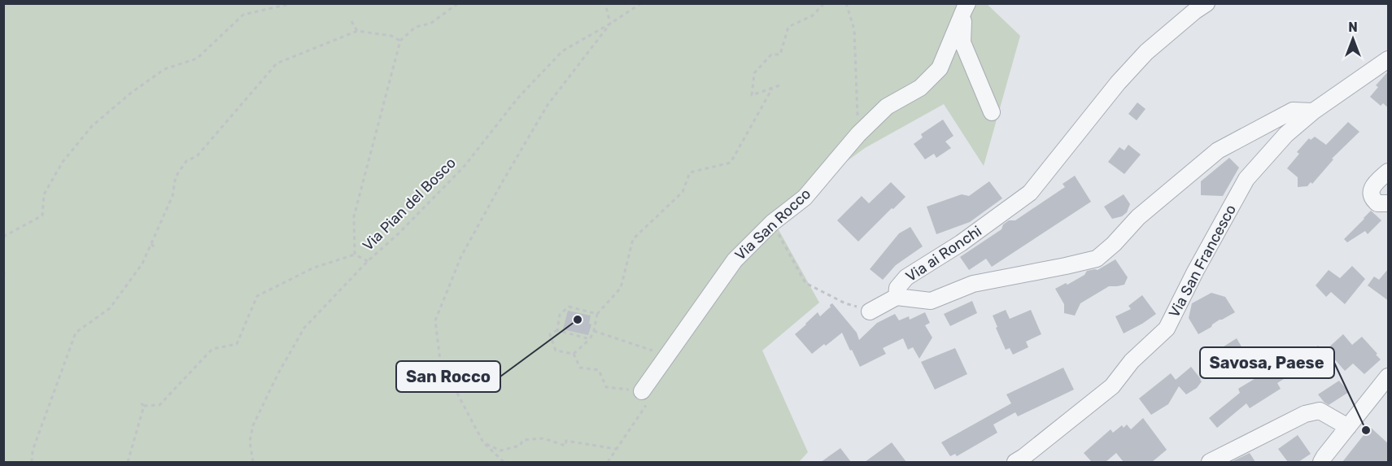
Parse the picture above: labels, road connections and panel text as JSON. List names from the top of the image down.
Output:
{
  "streets": {
    "street": ["Via San Rocco", "Via ai Ronchi", "Via San Francesco"],
    "path": ["Via Pian del Bosco"]
  },
  "crossings": [
    ["Via ai Ronchi", "Via San Francesco"]
  ],
  "places": ["San Rocco", "Savosa, Paese"],
  "north": "top"
}
